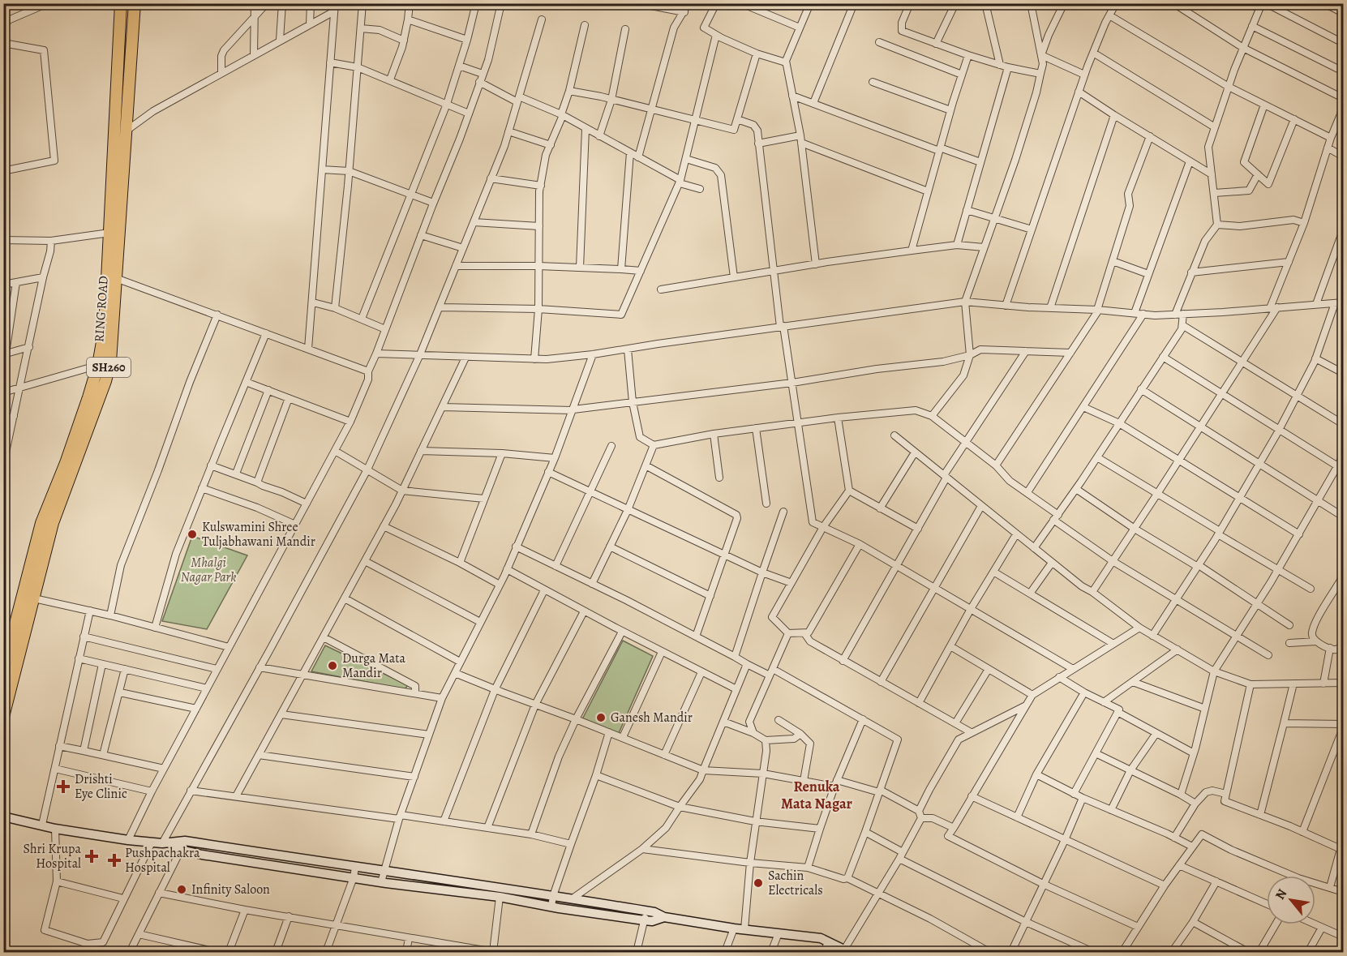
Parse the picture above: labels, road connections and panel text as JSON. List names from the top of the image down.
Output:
{
  "streets": {
    "highway": ["RING ROAD", "SH260"]
  },
  "districts": ["Renuka Mata Nagar"],
  "parks": ["Mhalgi Nagar Park"],
  "places": {
    "other": [
      "Kulswamini Shree Tuljabhawani Mandir",
      "Durga Mata Mandir",
      "Ganesh Mandir",
      "Sachin Electricals",
      "Infinity Saloon"
    ],
    "health": ["Drishti Eye Clinic", "Shri Krupa Hospital", "Pushpachakra Hospital"]
  },
  "north": "top left"
}
